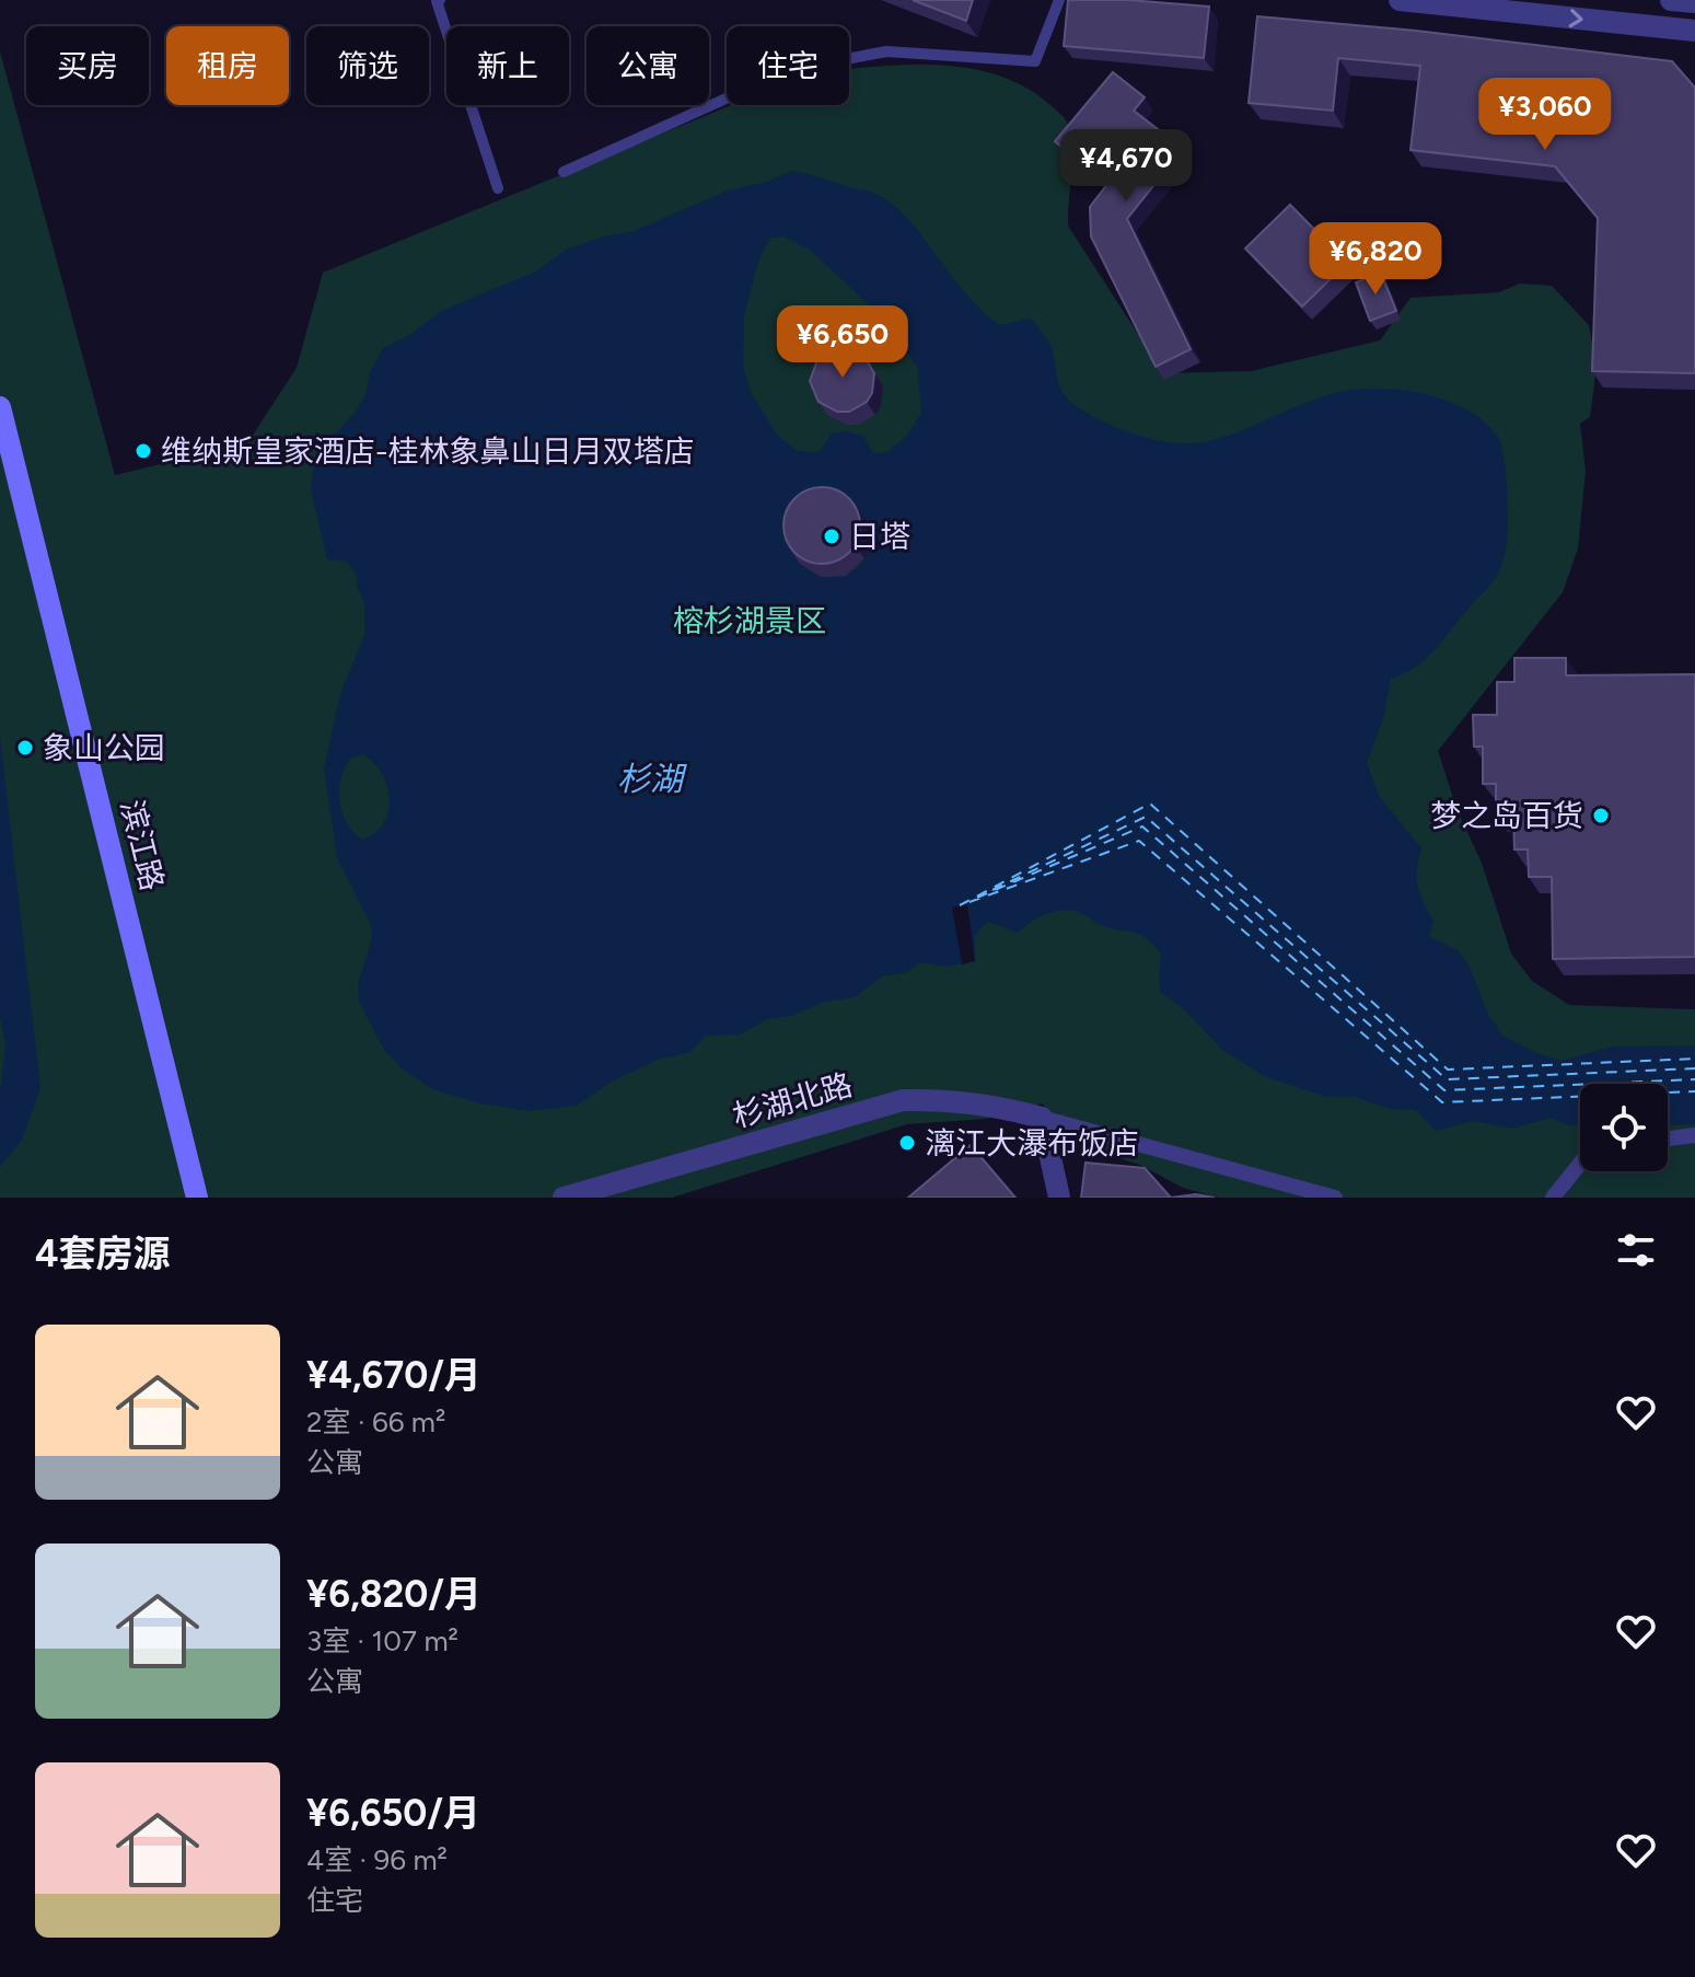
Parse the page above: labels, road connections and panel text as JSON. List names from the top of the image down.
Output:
{
  "streets": {
    "main road": ["滨江路"],
    "street": ["杉湖北路"]
  },
  "water": ["杉湖"],
  "parks": ["榕杉湖景区"],
  "places": [
    "维纳斯皇家酒店-桂林象鼻山日月双塔店",
    "日塔",
    "象山公园",
    "梦之岛百货",
    "漓江大瀑布饭店"
  ],
  "page": {
    "chip": [
      "买房",
      "租房",
      "筛选",
      "新上",
      "公寓",
      "住宅"
    ],
    "price": [
      "¥3,060",
      "¥4,670",
      "¥6,820",
      "¥6,650"
    ],
    "heading": "4套房源",
    "list": [
      {
        "name": "¥4,670/月",
        "note": "2室 · 66 m² · 公寓"
      },
      {
        "name": "¥6,820/月",
        "note": "3室 · 107 m² · 公寓"
      },
      {
        "name": "¥6,650/月",
        "note": "4室 · 96 m² · 住宅"
      }
    ]
  }
}
